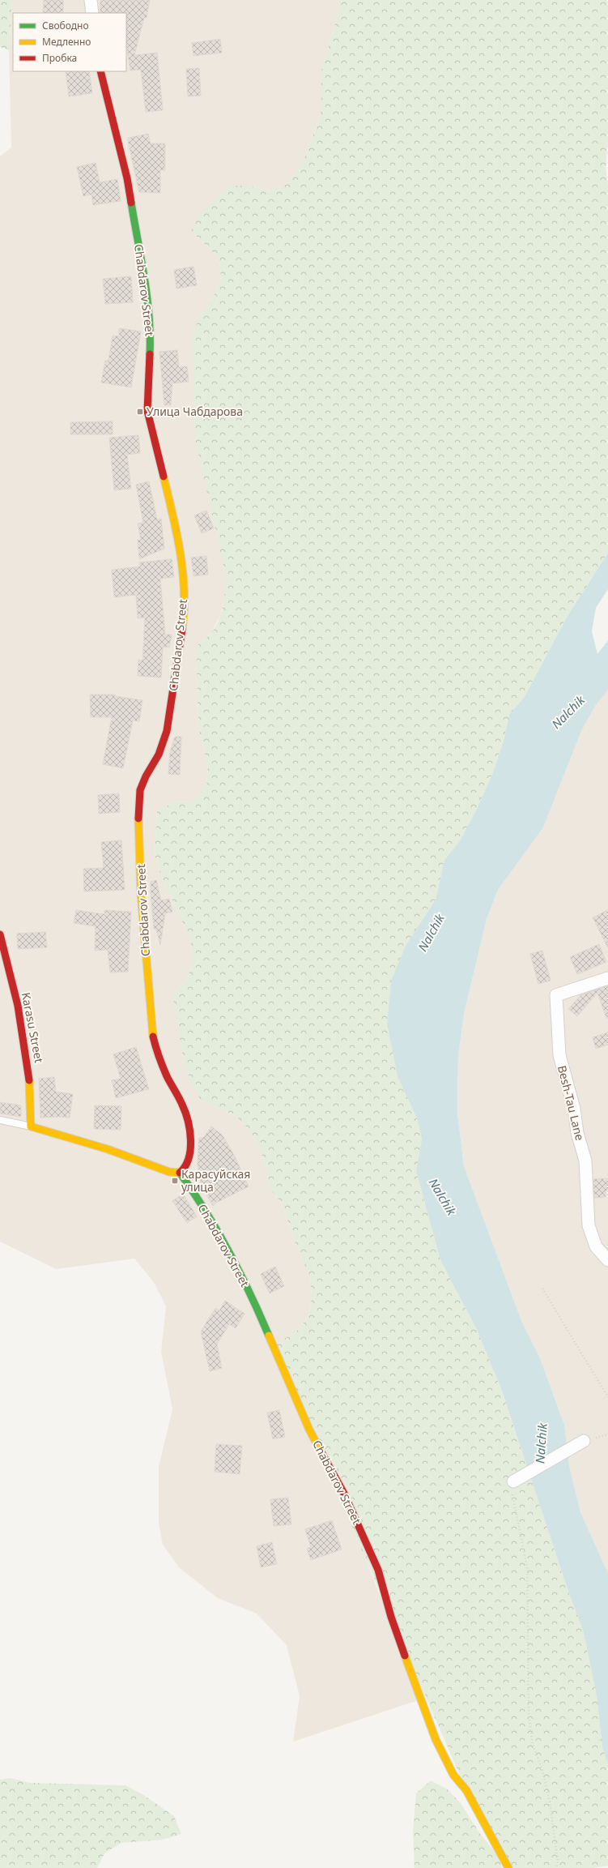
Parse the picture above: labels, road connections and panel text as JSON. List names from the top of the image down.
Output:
{
  "streets": {
    "street": ["Chabdarov Street", "Karasu Street", "Besh-Tau Lane"]
  },
  "water": ["Nalchik"],
  "places": {
    "transit": ["Улица Чабдарова", "Карасуйская улица"]
  },
  "legend": ["Свободно", "Медленно", "Пробка"]
}
